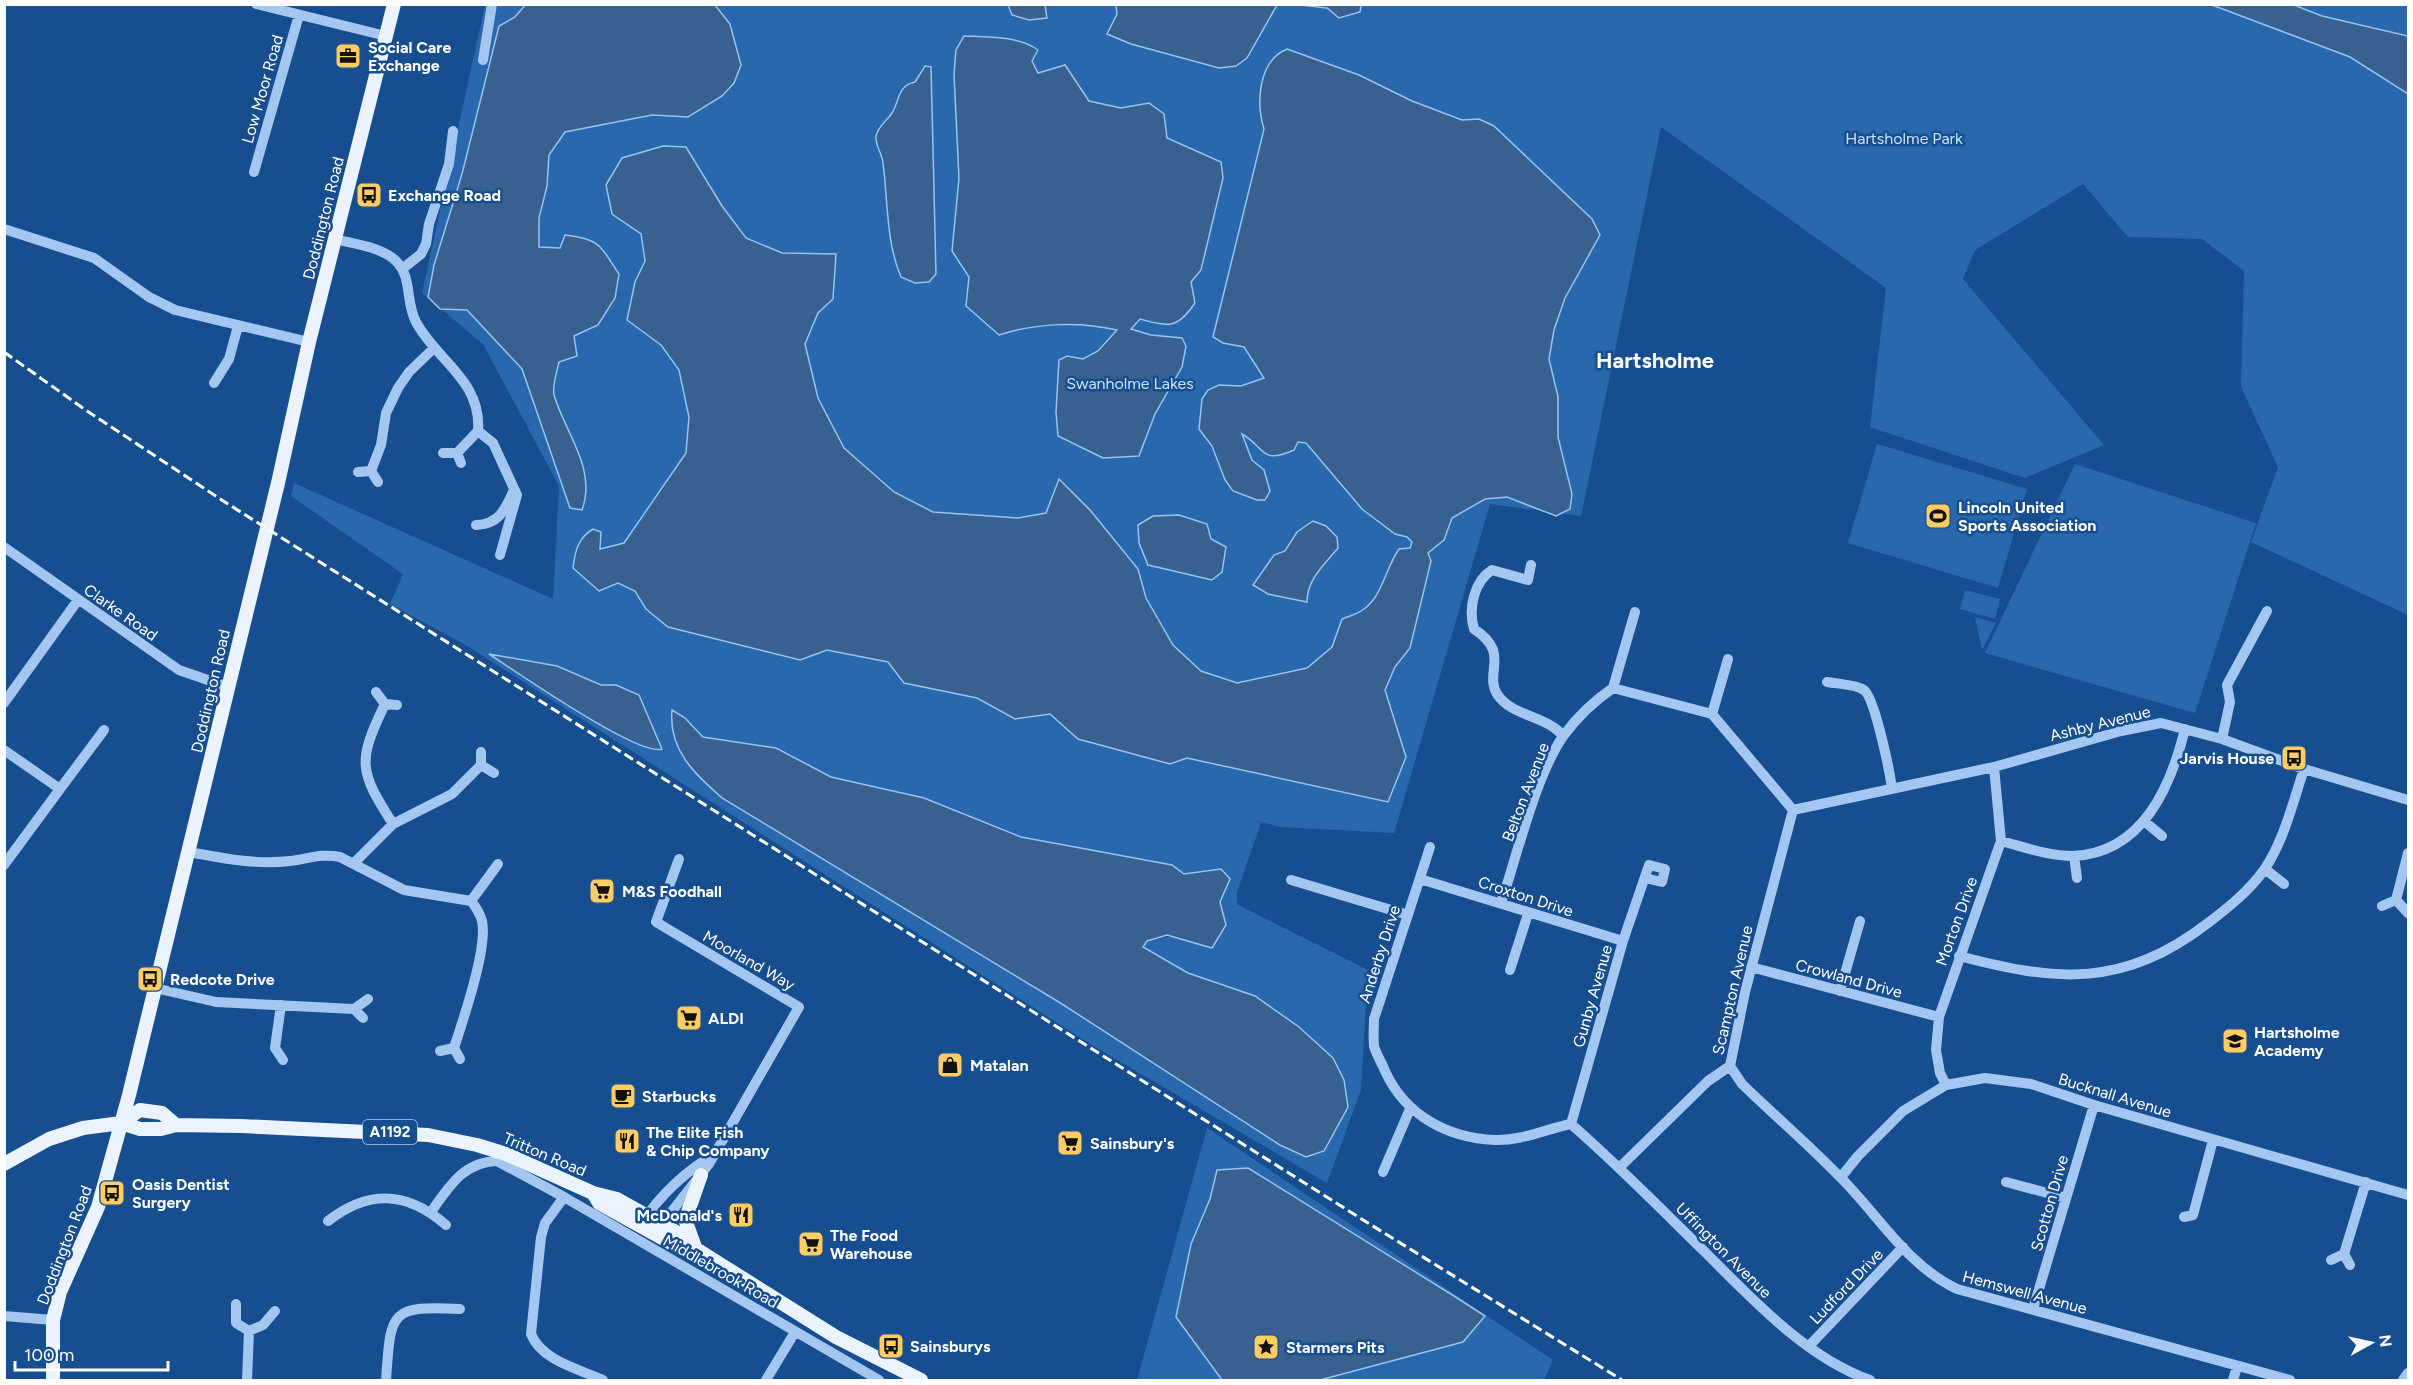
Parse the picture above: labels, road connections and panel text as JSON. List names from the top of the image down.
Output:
{
  "streets": {
    "main road": ["Doddington Road", "A1192", "Tritton Road"],
    "street": [
      "Low Moor Road",
      "Clarke Road",
      "Ashby Avenue",
      "Belton Avenue",
      "Croxton Drive",
      "Morton Drive",
      "Anderby Drive",
      "Moorland Way",
      "Crowland Drive",
      "Scampton Avenue",
      "Gunby Avenue",
      "Bucknall Avenue",
      "Scotton Drive",
      "Uffington Avenue",
      "Middlebrook Road",
      "Ludford Drive",
      "Hemswell Avenue"
    ]
  },
  "crossings": [
    ["Doddington Road", "Clarke Road"],
    ["Doddington Road", "Tritton Road"],
    ["Ashby Avenue", "Morton Drive"],
    ["Ashby Avenue", "Scampton Avenue"],
    ["Belton Avenue", "Croxton Drive"],
    ["Croxton Drive", "Anderby Drive"],
    ["Croxton Drive", "Gunby Avenue"],
    ["Morton Drive", "Crowland Drive"],
    ["Morton Drive", "Bucknall Avenue"],
    ["Anderby Drive", "Gunby Avenue"],
    ["Anderby Drive", "Uffington Avenue"],
    ["Moorland Way", "Tritton Road"],
    ["Crowland Drive", "Scampton Avenue"],
    ["Scampton Avenue", "Uffington Avenue"],
    ["Scampton Avenue", "Hemswell Avenue"],
    ["Gunby Avenue", "Uffington Avenue"],
    ["Bucknall Avenue", "Scotton Drive"],
    ["Bucknall Avenue", "Hemswell Avenue"],
    ["Scotton Drive", "Hemswell Avenue"],
    ["Uffington Avenue", "Ludford Drive"],
    ["Ludford Drive", "Hemswell Avenue"]
  ],
  "districts": ["Hartsholme"],
  "parks": ["Hartsholme Park", "Swanholme Lakes"],
  "places": {
    "office": ["Social Care Exchange"],
    "bus stop": [
      "Exchange Road",
      "Jarvis House",
      "Redcote Drive",
      "Oasis Dentist Surgery",
      "Sainsburys"
    ],
    "sports": ["Lincoln United Sports Association"],
    "supermarket": [
      "M&S Foodhall",
      "ALDI",
      "Sainsbury's",
      "The Food Warehouse"
    ],
    "school or university": ["Hartsholme Academy"],
    "shop": ["Matalan"],
    "cafe": ["Starbucks"],
    "restaurant": ["The Elite Fish & Chip Company", "McDonald's"],
    "place": ["Starmers Pits"]
  },
  "scale_bar": "100 m",
  "north": "right"
}
